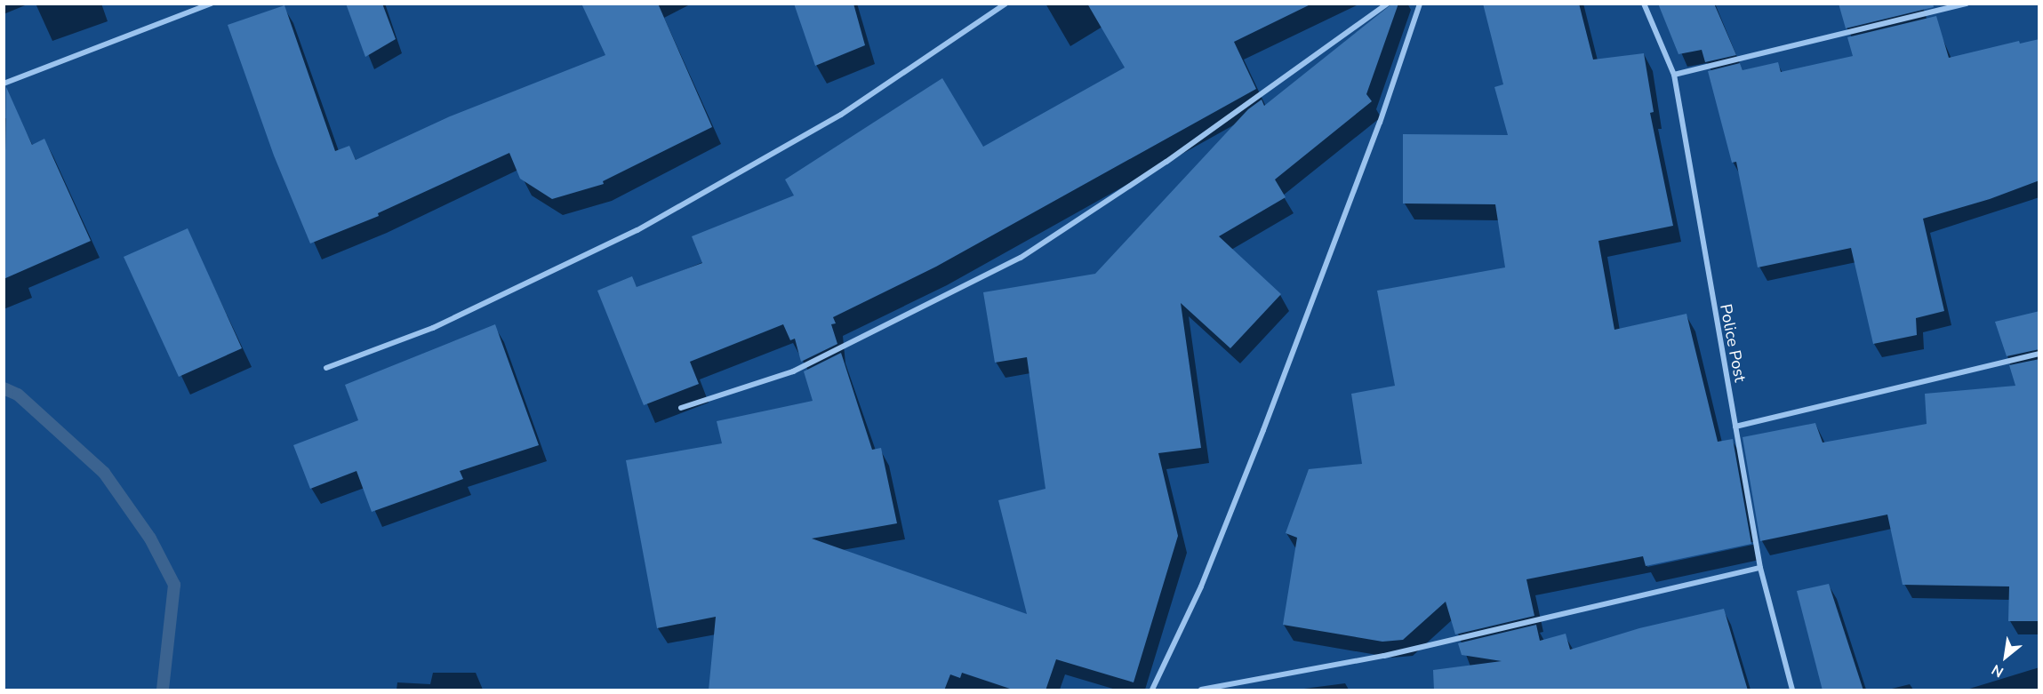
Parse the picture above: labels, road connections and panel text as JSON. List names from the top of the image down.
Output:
{
  "streets": {
    "street": ["Police Post"]
  },
  "north": "bottom left"
}
